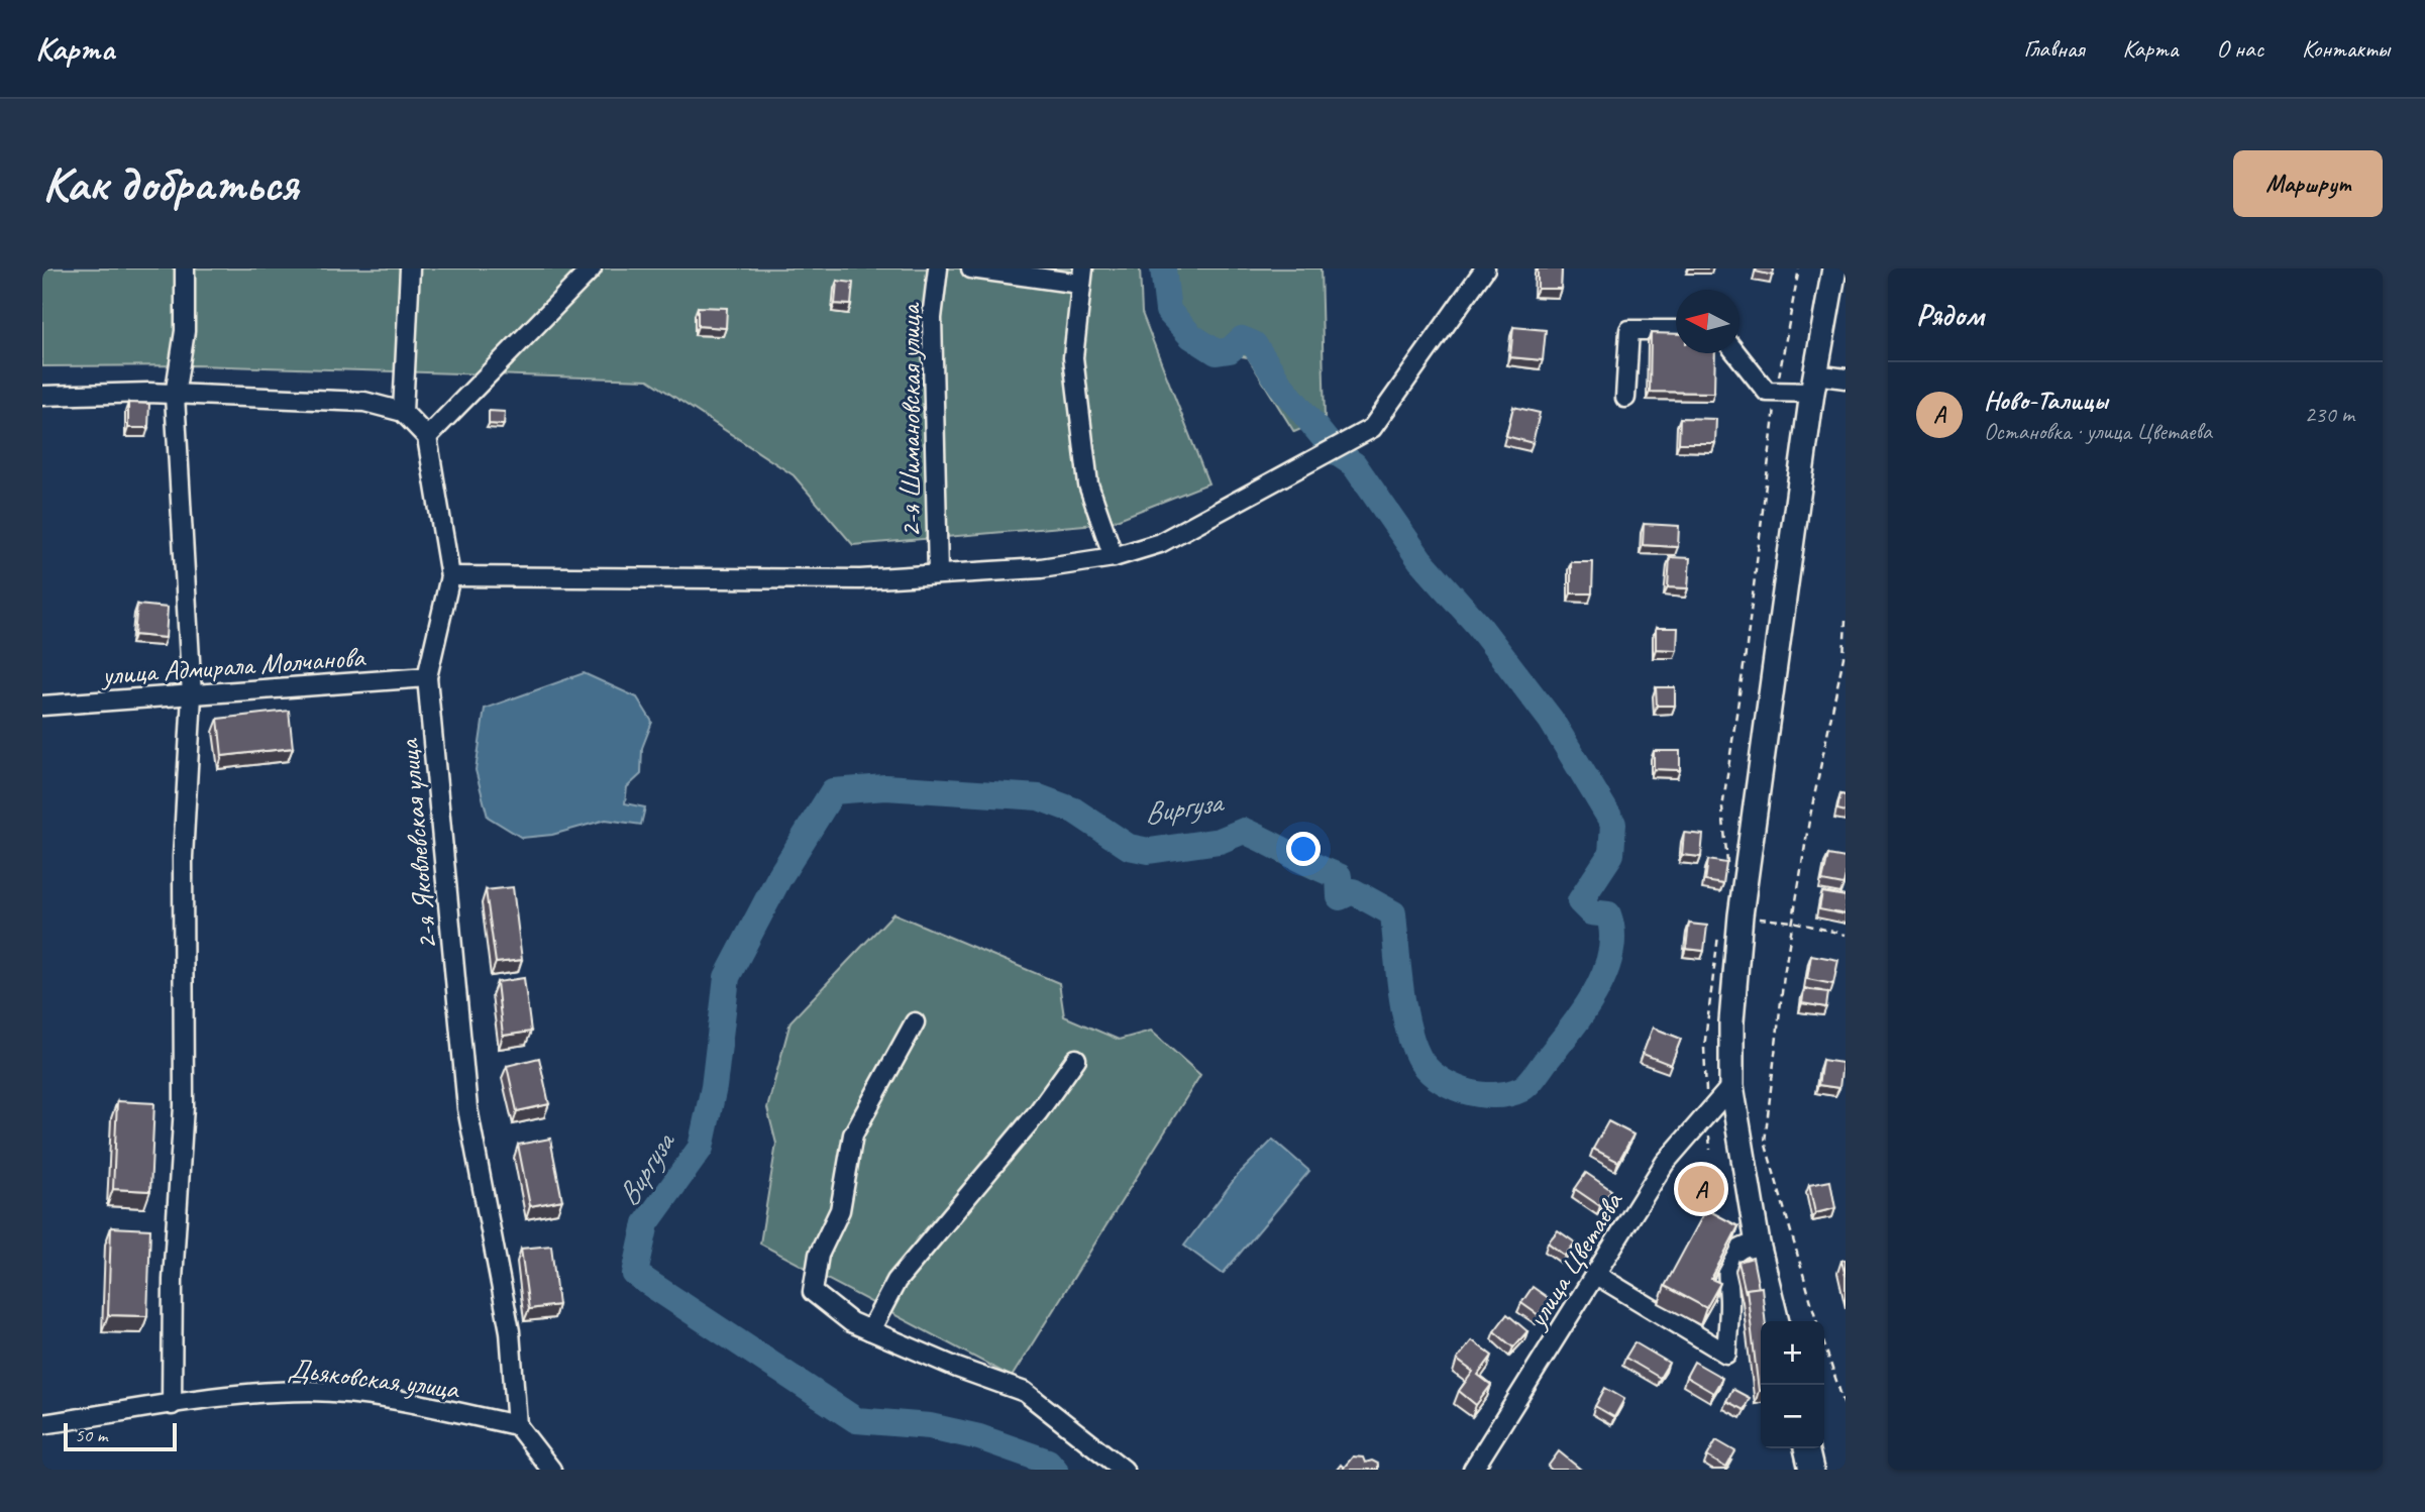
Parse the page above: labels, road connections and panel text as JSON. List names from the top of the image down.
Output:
{
  "streets": {
    "street": [
      "2-я Шимановская улица",
      "улица Адмирала Молчанова",
      "2-я Яковлевская улица",
      "улица Цветаева",
      "Дьяковская улица"
    ]
  },
  "crossings": [
    ["улица Адмирала Молчанова", "2-я Яковлевская улица"],
    ["2-я Яковлевская улица", "Дьяковская улица"]
  ],
  "water": ["Виргуза"],
  "scale_bar": "50 m",
  "north": "left",
  "page": {
    "header": "Карта",
    "nav": [
      "Главная",
      "Карта",
      "О нас",
      "Контакты"
    ],
    "buttons": "Маршрут",
    "title": "Как добраться",
    "heading": "Рядом",
    "list": [
      {
        "mark": "A",
        "name": "Ново-Талицы",
        "note": "Остановка · улица Цветаева",
        "value": "230 m"
      }
    ],
    "pins": "A",
    "map_buttons": ["+", "−"],
    "scale": "50 m"
  }
}
